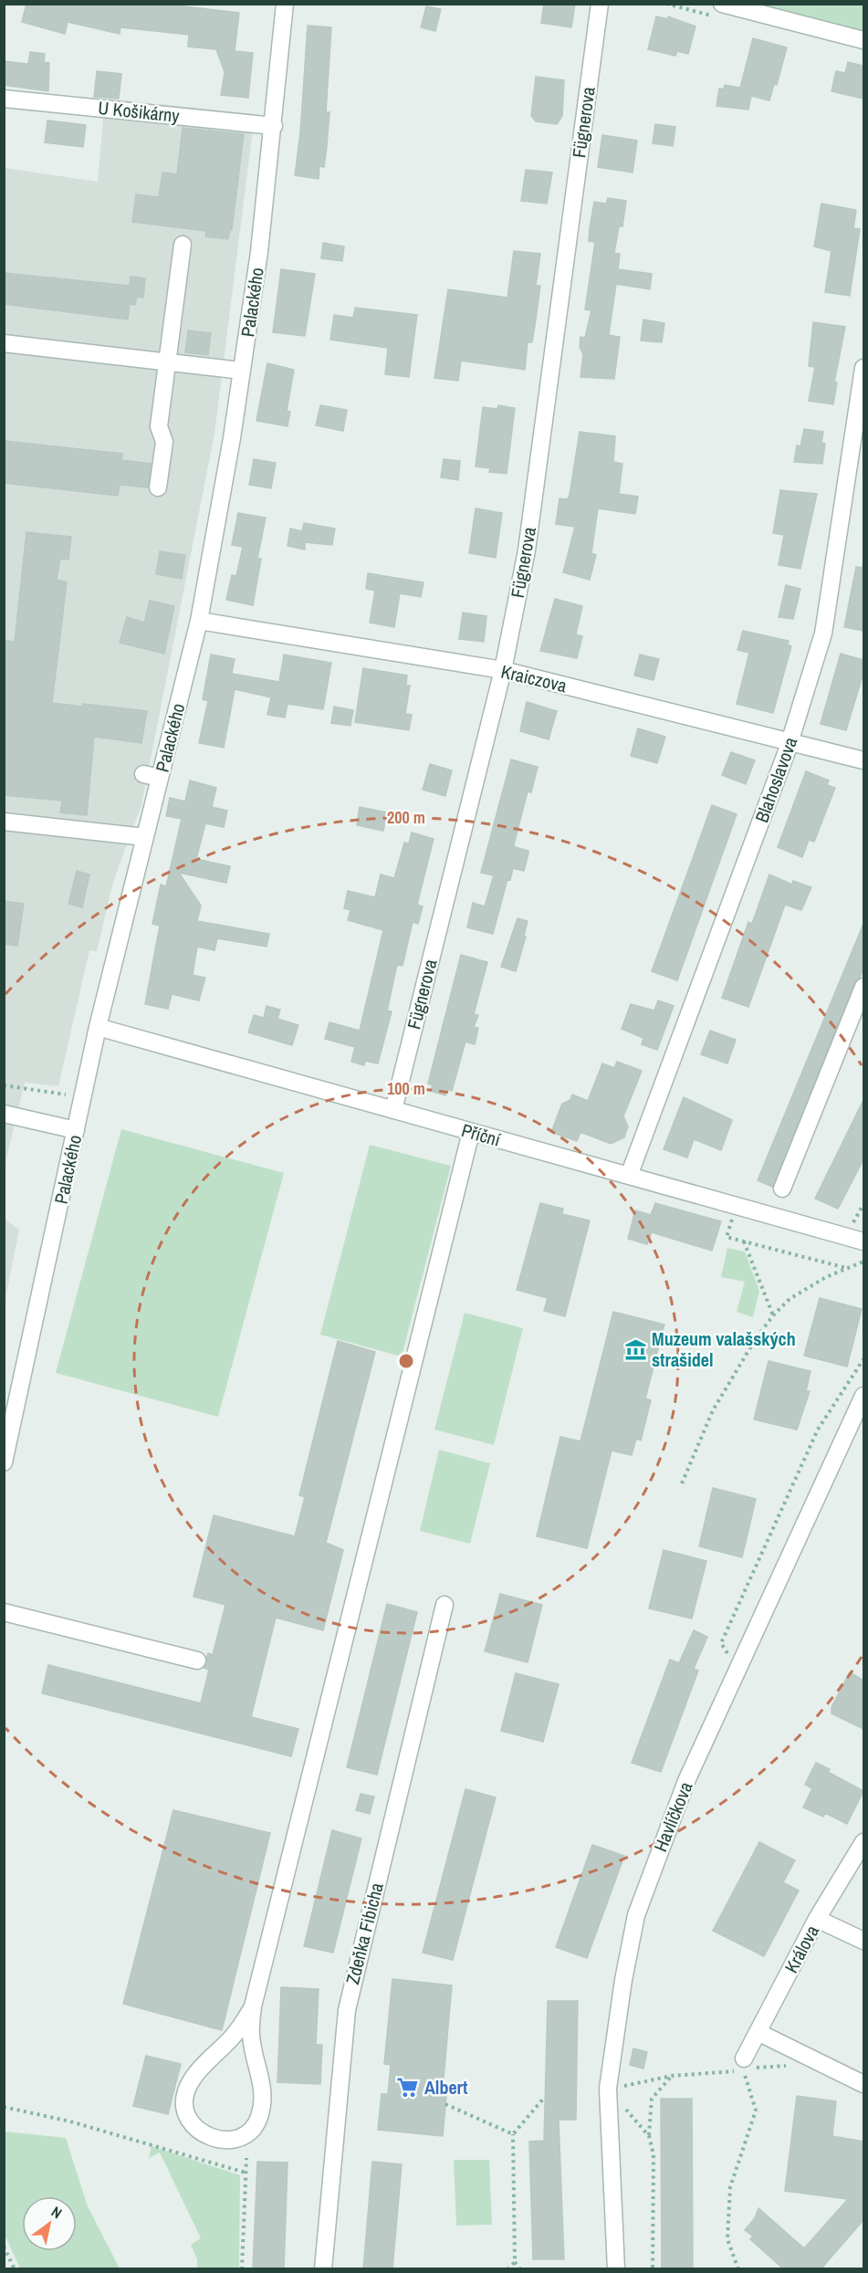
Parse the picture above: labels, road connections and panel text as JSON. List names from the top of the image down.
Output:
{
  "streets": {
    "street": [
      "U Košikárny",
      "Fügnerova",
      "Palackého",
      "Kraiczova",
      "Blahoslavova",
      "Příční",
      "Havlíčkova",
      "Zdeňka Fibicha",
      "Králova"
    ]
  },
  "crossings": [
    ["U Košikárny", "Palackého"],
    ["Fügnerova", "Kraiczova"],
    ["Fügnerova", "Příční"],
    ["Palackého", "Kraiczova"],
    ["Palackého", "Příční"],
    ["Kraiczova", "Blahoslavova"],
    ["Blahoslavova", "Příční"]
  ],
  "places": {
    "museum": ["Muzeum valašských strašidel"],
    "supermarket": ["Albert"]
  },
  "north": "top right",
  "rings": ["200 m", "100 m"]
}
